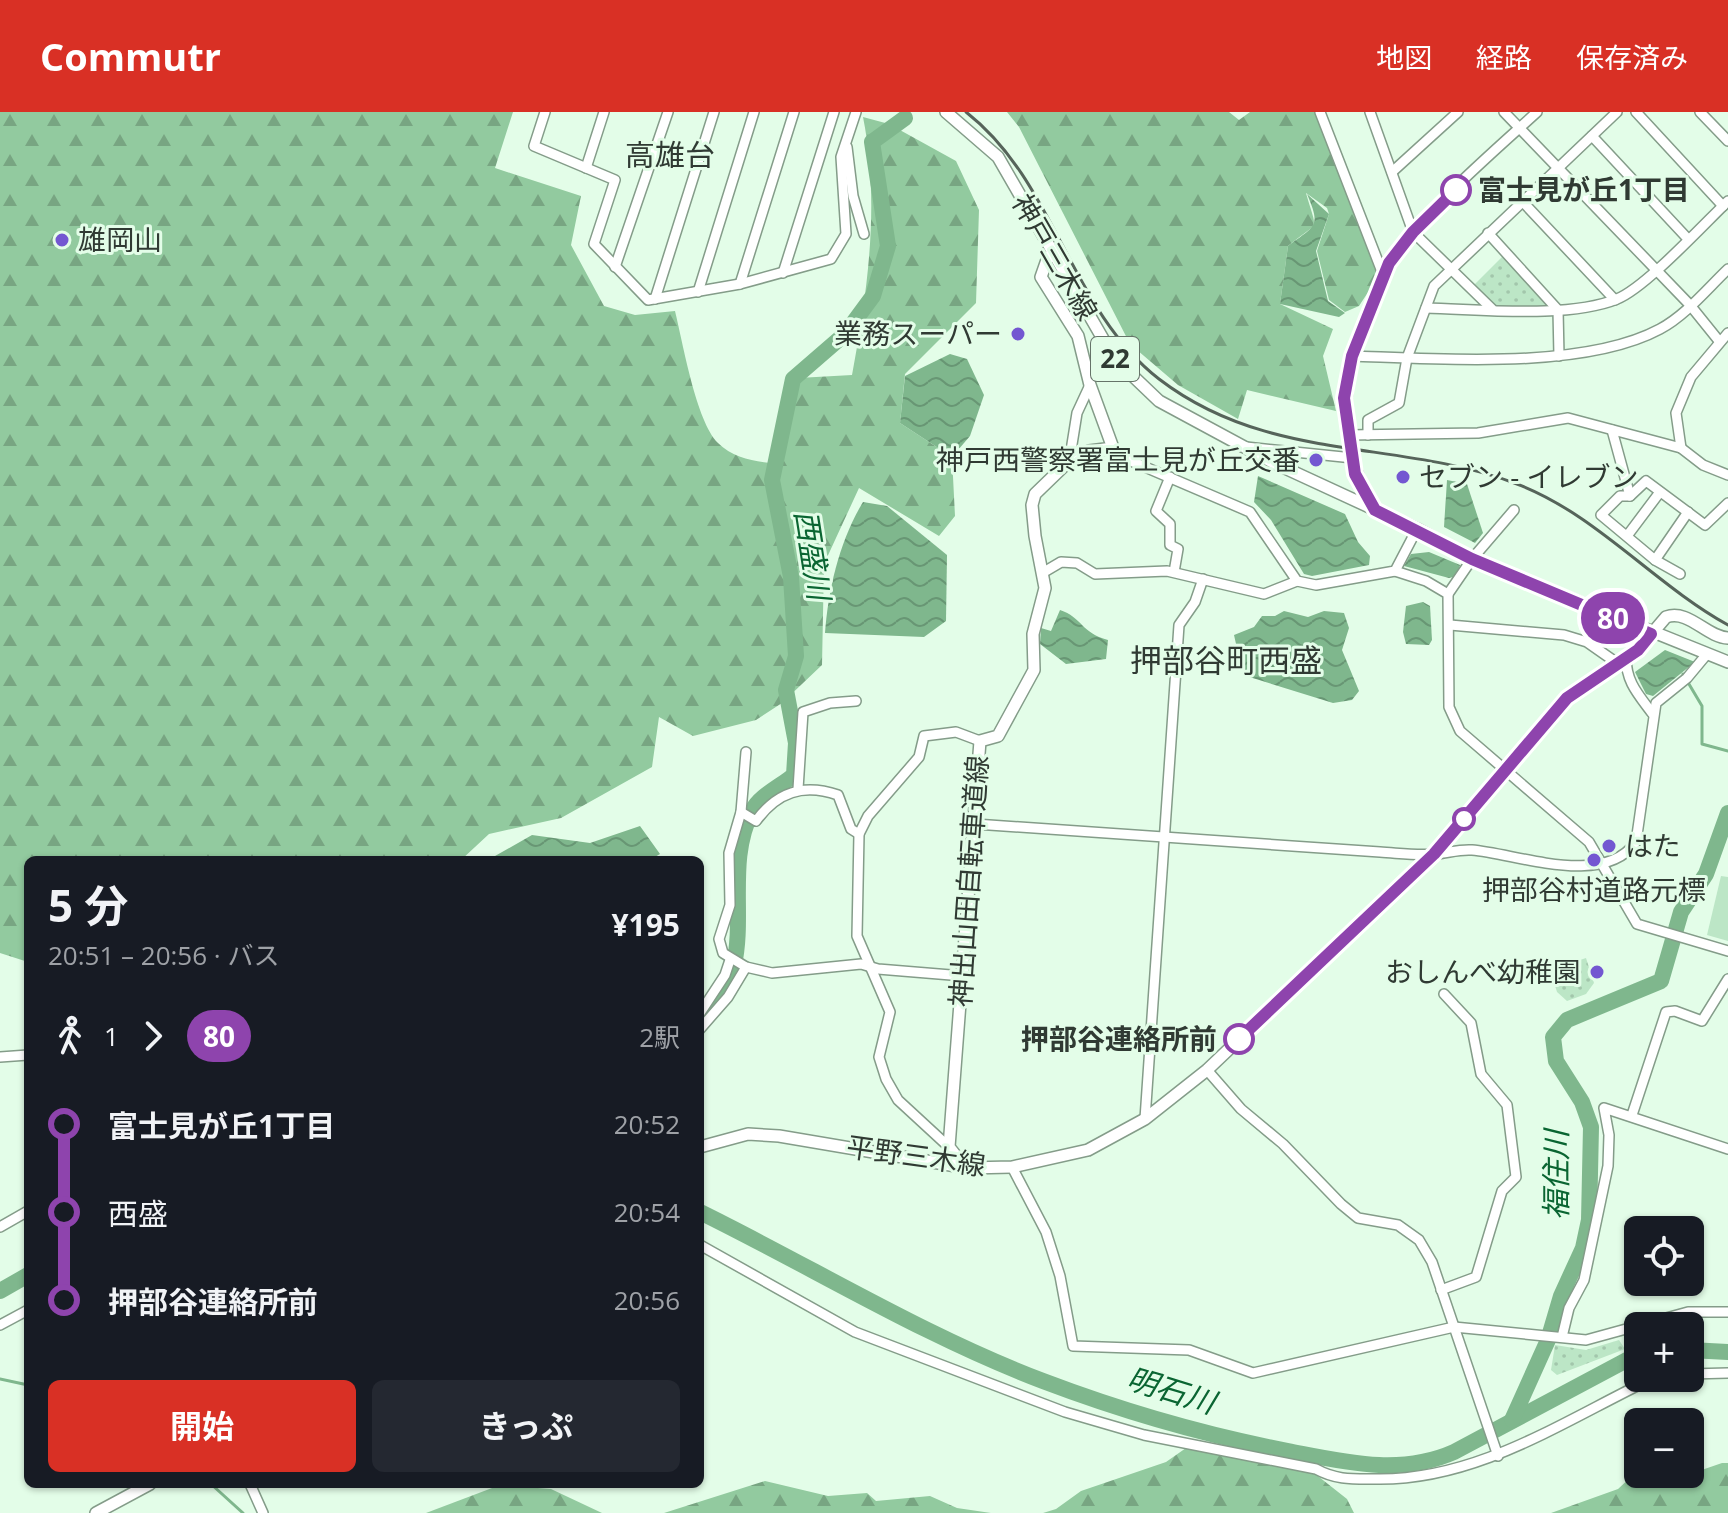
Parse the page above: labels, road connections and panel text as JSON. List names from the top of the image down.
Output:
{
  "streets": {
    "main road": [
      "神戸三木線",
      "22",
      "神出山田自転車道線",
      "平野三木線"
    ]
  },
  "crossings": [
    ["神戸三木線", "平野三木線"]
  ],
  "districts": ["高雄台", "押部谷町西盛"],
  "water": ["西盛川", "福住川", "明石川"],
  "places": [
    "富士見が丘1丁目",
    "雄岡山",
    "業務スーパー",
    "神戸西警察署富士見が丘交番",
    "セブン - イレブン",
    "はた",
    "押部谷村道路元標",
    "おしんべ幼稚園",
    "押部谷連絡所前"
  ],
  "lines": ["bus line 80"],
  "page": {
    "header": "Commutr",
    "nav": ["地図", "経路", "保存済み"],
    "on_map": "80",
    "heading": ["5 分", "20:51 – 20:56 · バス", "¥195"],
    "legs": ["1", "80", "2駅"],
    "list": [
      {
        "name": "富士見が丘1丁目",
        "value": "20:52"
      },
      {
        "name": "西盛",
        "value": "20:54"
      },
      {
        "name": "押部谷連絡所前",
        "value": "20:56"
      }
    ],
    "map_buttons": ["+", "−"],
    "buttons": ["開始", "きっぷ"]
  }
}
